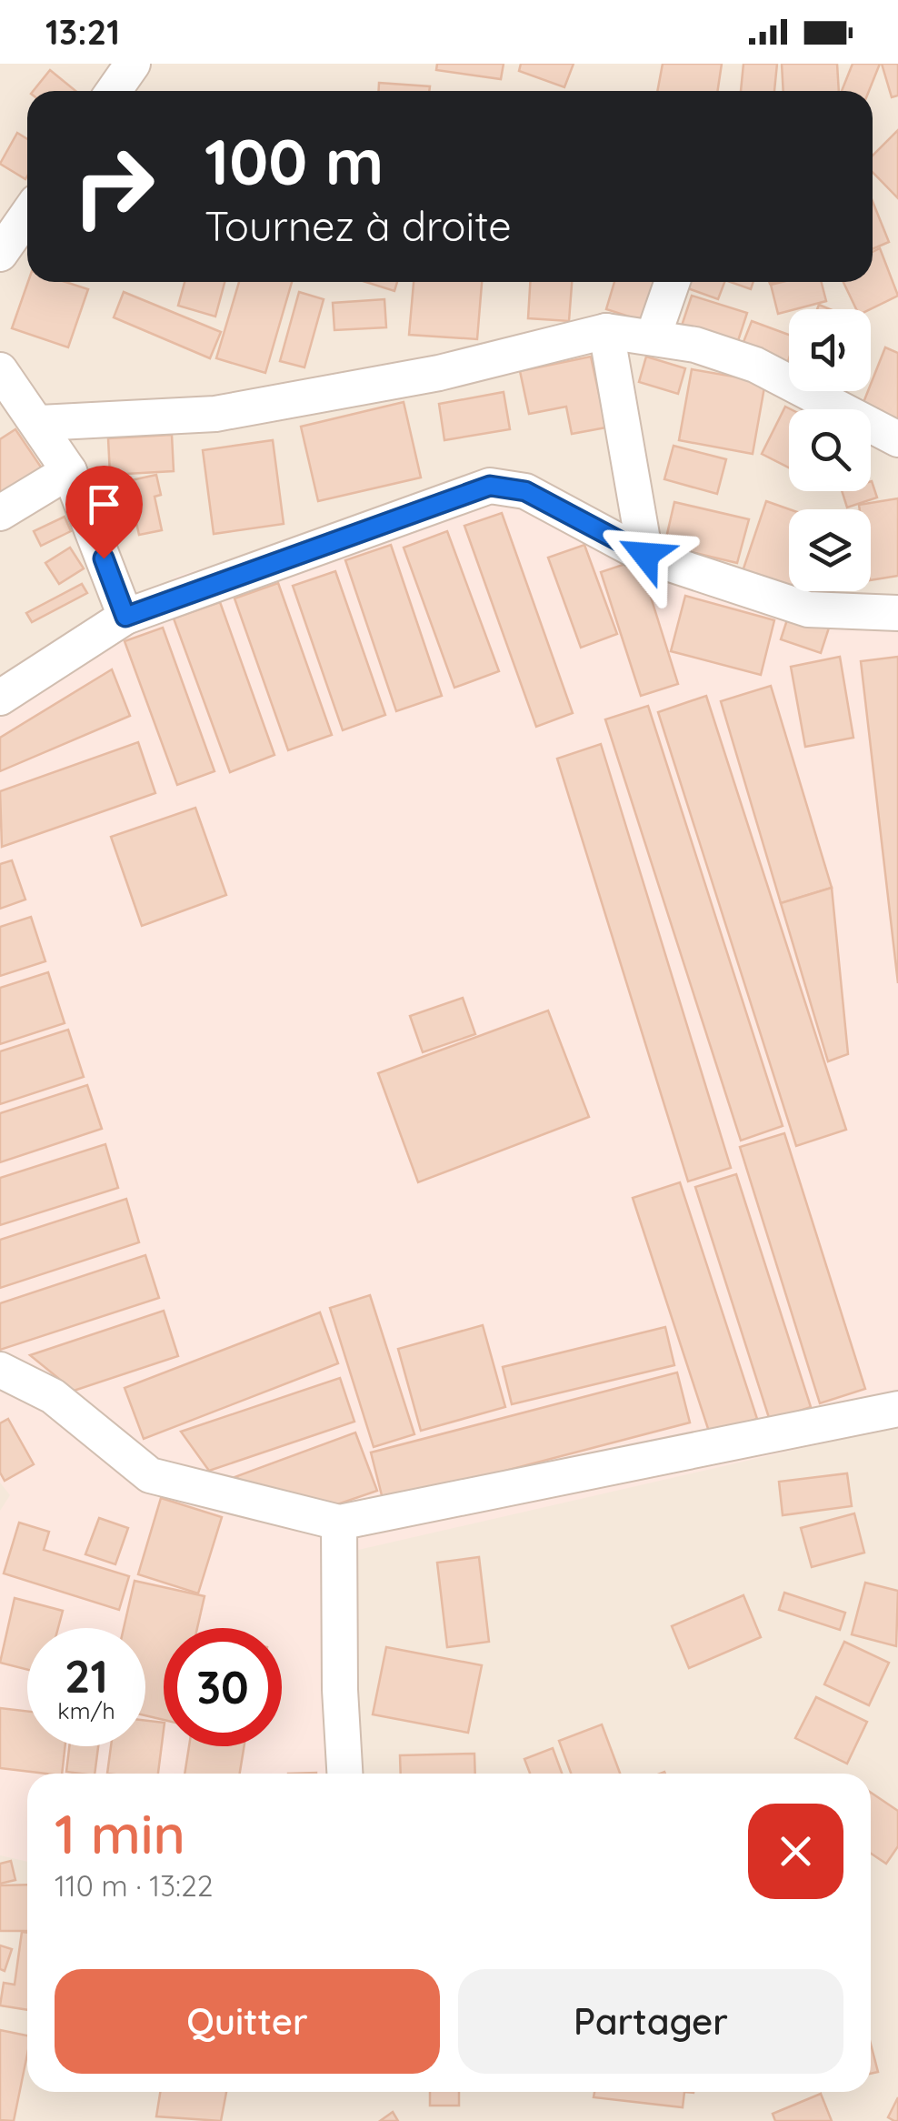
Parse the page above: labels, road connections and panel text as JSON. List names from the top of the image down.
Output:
{
  "page": {
    "status": "13:21",
    "turn": ["100 m", "Tournez à droite"],
    "speed": "21 km/h",
    "limit": "30",
    "heading": ["1 min", "110 m · 13:22"],
    "buttons": ["Quitter", "Partager"]
  }
}
